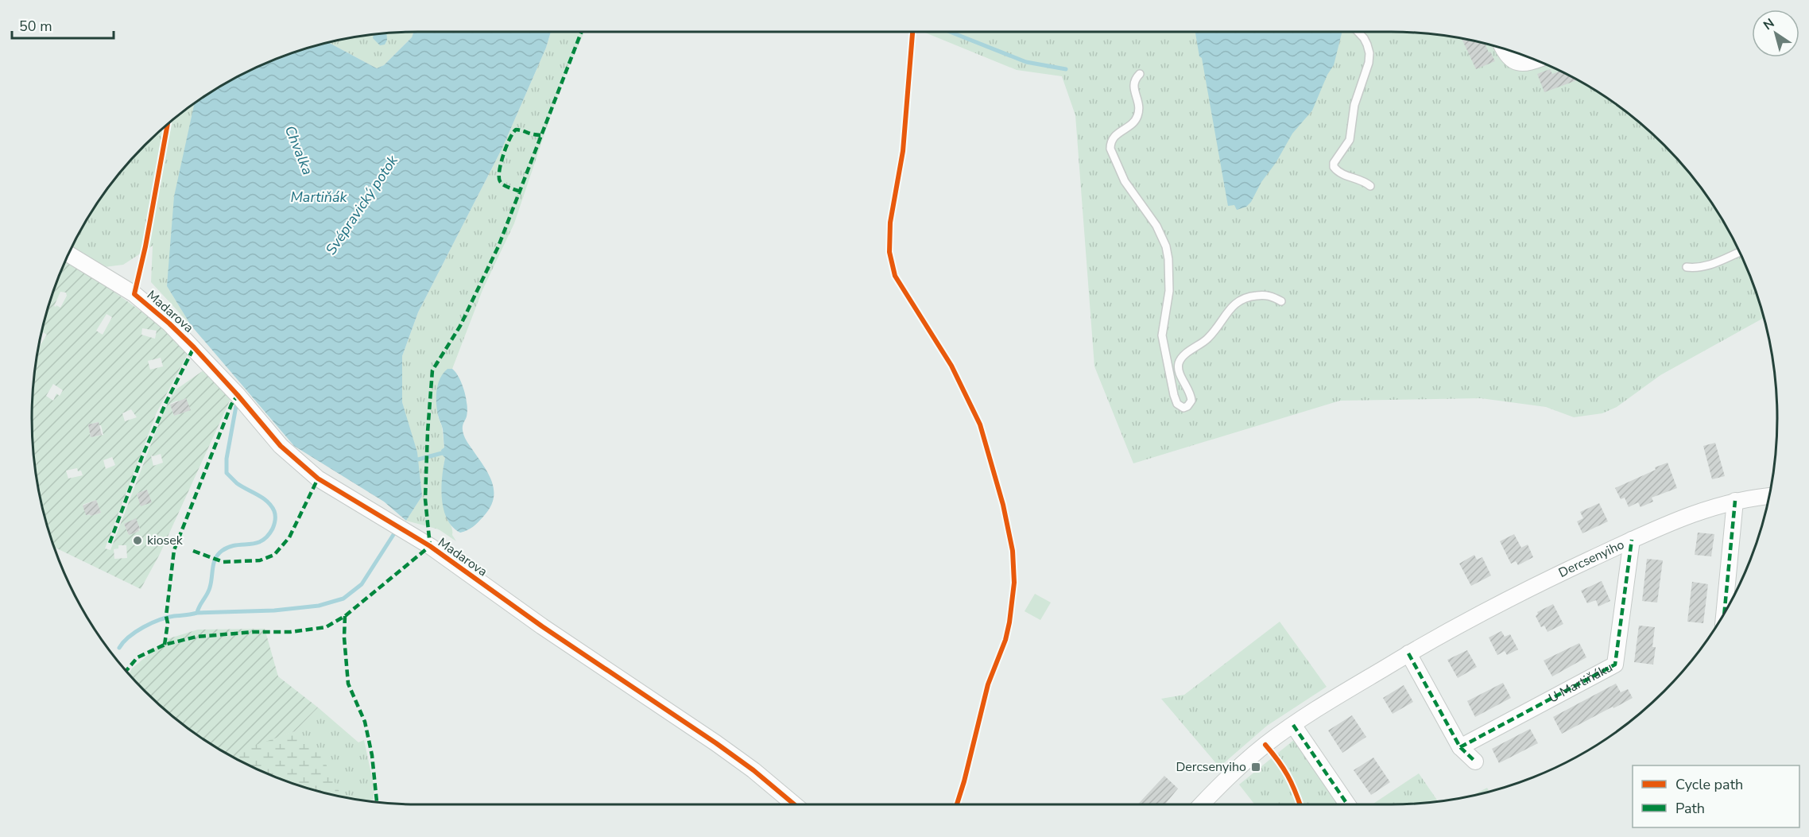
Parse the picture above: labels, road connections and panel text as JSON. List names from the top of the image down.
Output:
{
  "streets": {
    "street": ["Madarova", "Dercsenyiho", "U Martiňáku"]
  },
  "crossings": [
    ["Dercsenyiho", "U Martiňáku"]
  ],
  "water": ["Chvalka", "Martiňák", "Svépravický potok"],
  "places": {
    "other": ["kiosek"],
    "transit": ["Dercsenyiho"]
  },
  "legend": ["Cycle path", "Path"],
  "scale_bar": "50 m",
  "north": "top left"
}
